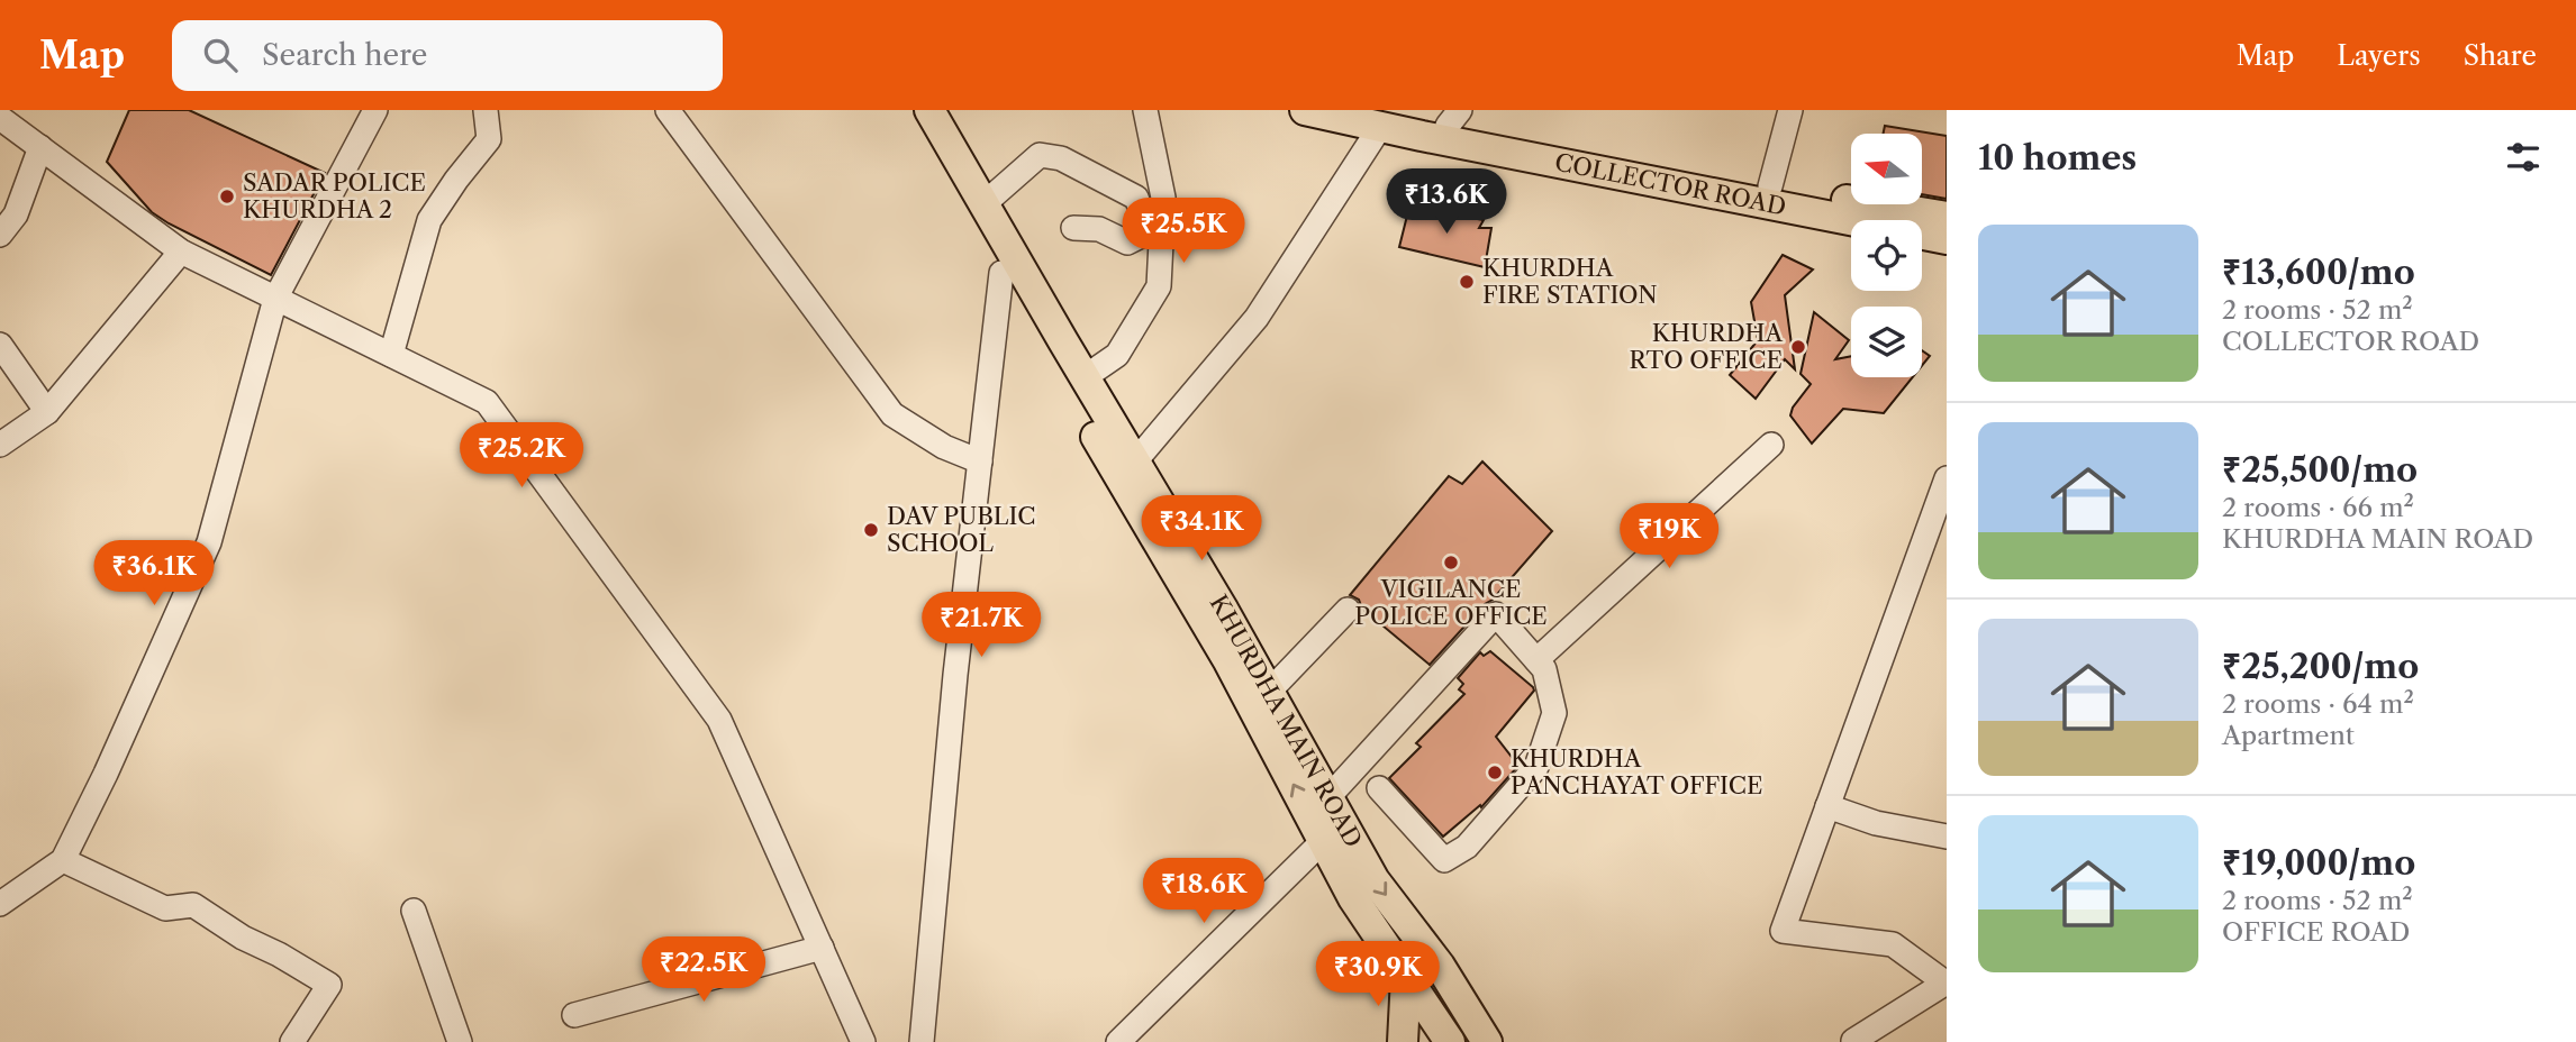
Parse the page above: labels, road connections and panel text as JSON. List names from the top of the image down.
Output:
{
  "streets": {
    "main road": ["COLLECTOR ROAD", "KHURDHA MAIN ROAD"]
  },
  "places": [
    "SADAR POLICE KHURDHA 2",
    "KHURDHA FIRE STATION",
    "KHURDHA RTO OFFICE",
    "DAV PUBLIC SCHOOL",
    "VIGILANCE POLICE OFFICE",
    "KHURDHA PANCHAYAT OFFICE"
  ],
  "north": "left",
  "page": {
    "header": "Map",
    "search": "Search here",
    "nav": ["Map", "Layers", "Share"],
    "heading": "10 homes",
    "price": [
      "₹13.6K",
      "₹25.5K",
      "₹25.2K",
      "₹34.1K",
      "₹19K",
      "₹36.1K",
      "₹21.7K",
      "₹18.6K",
      "₹22.5K",
      "₹30.9K"
    ],
    "list": [
      {
        "name": "₹13,600/mo",
        "note": "2 rooms · 52 m² · COLLECTOR ROAD"
      },
      {
        "name": "₹25,500/mo",
        "note": "2 rooms · 66 m² · KHURDHA MAIN ROAD"
      },
      {
        "name": "₹25,200/mo",
        "note": "2 rooms · 64 m² · Apartment"
      },
      {
        "name": "₹19,000/mo",
        "note": "2 rooms · 52 m² · OFFICE ROAD"
      }
    ]
  }
}
